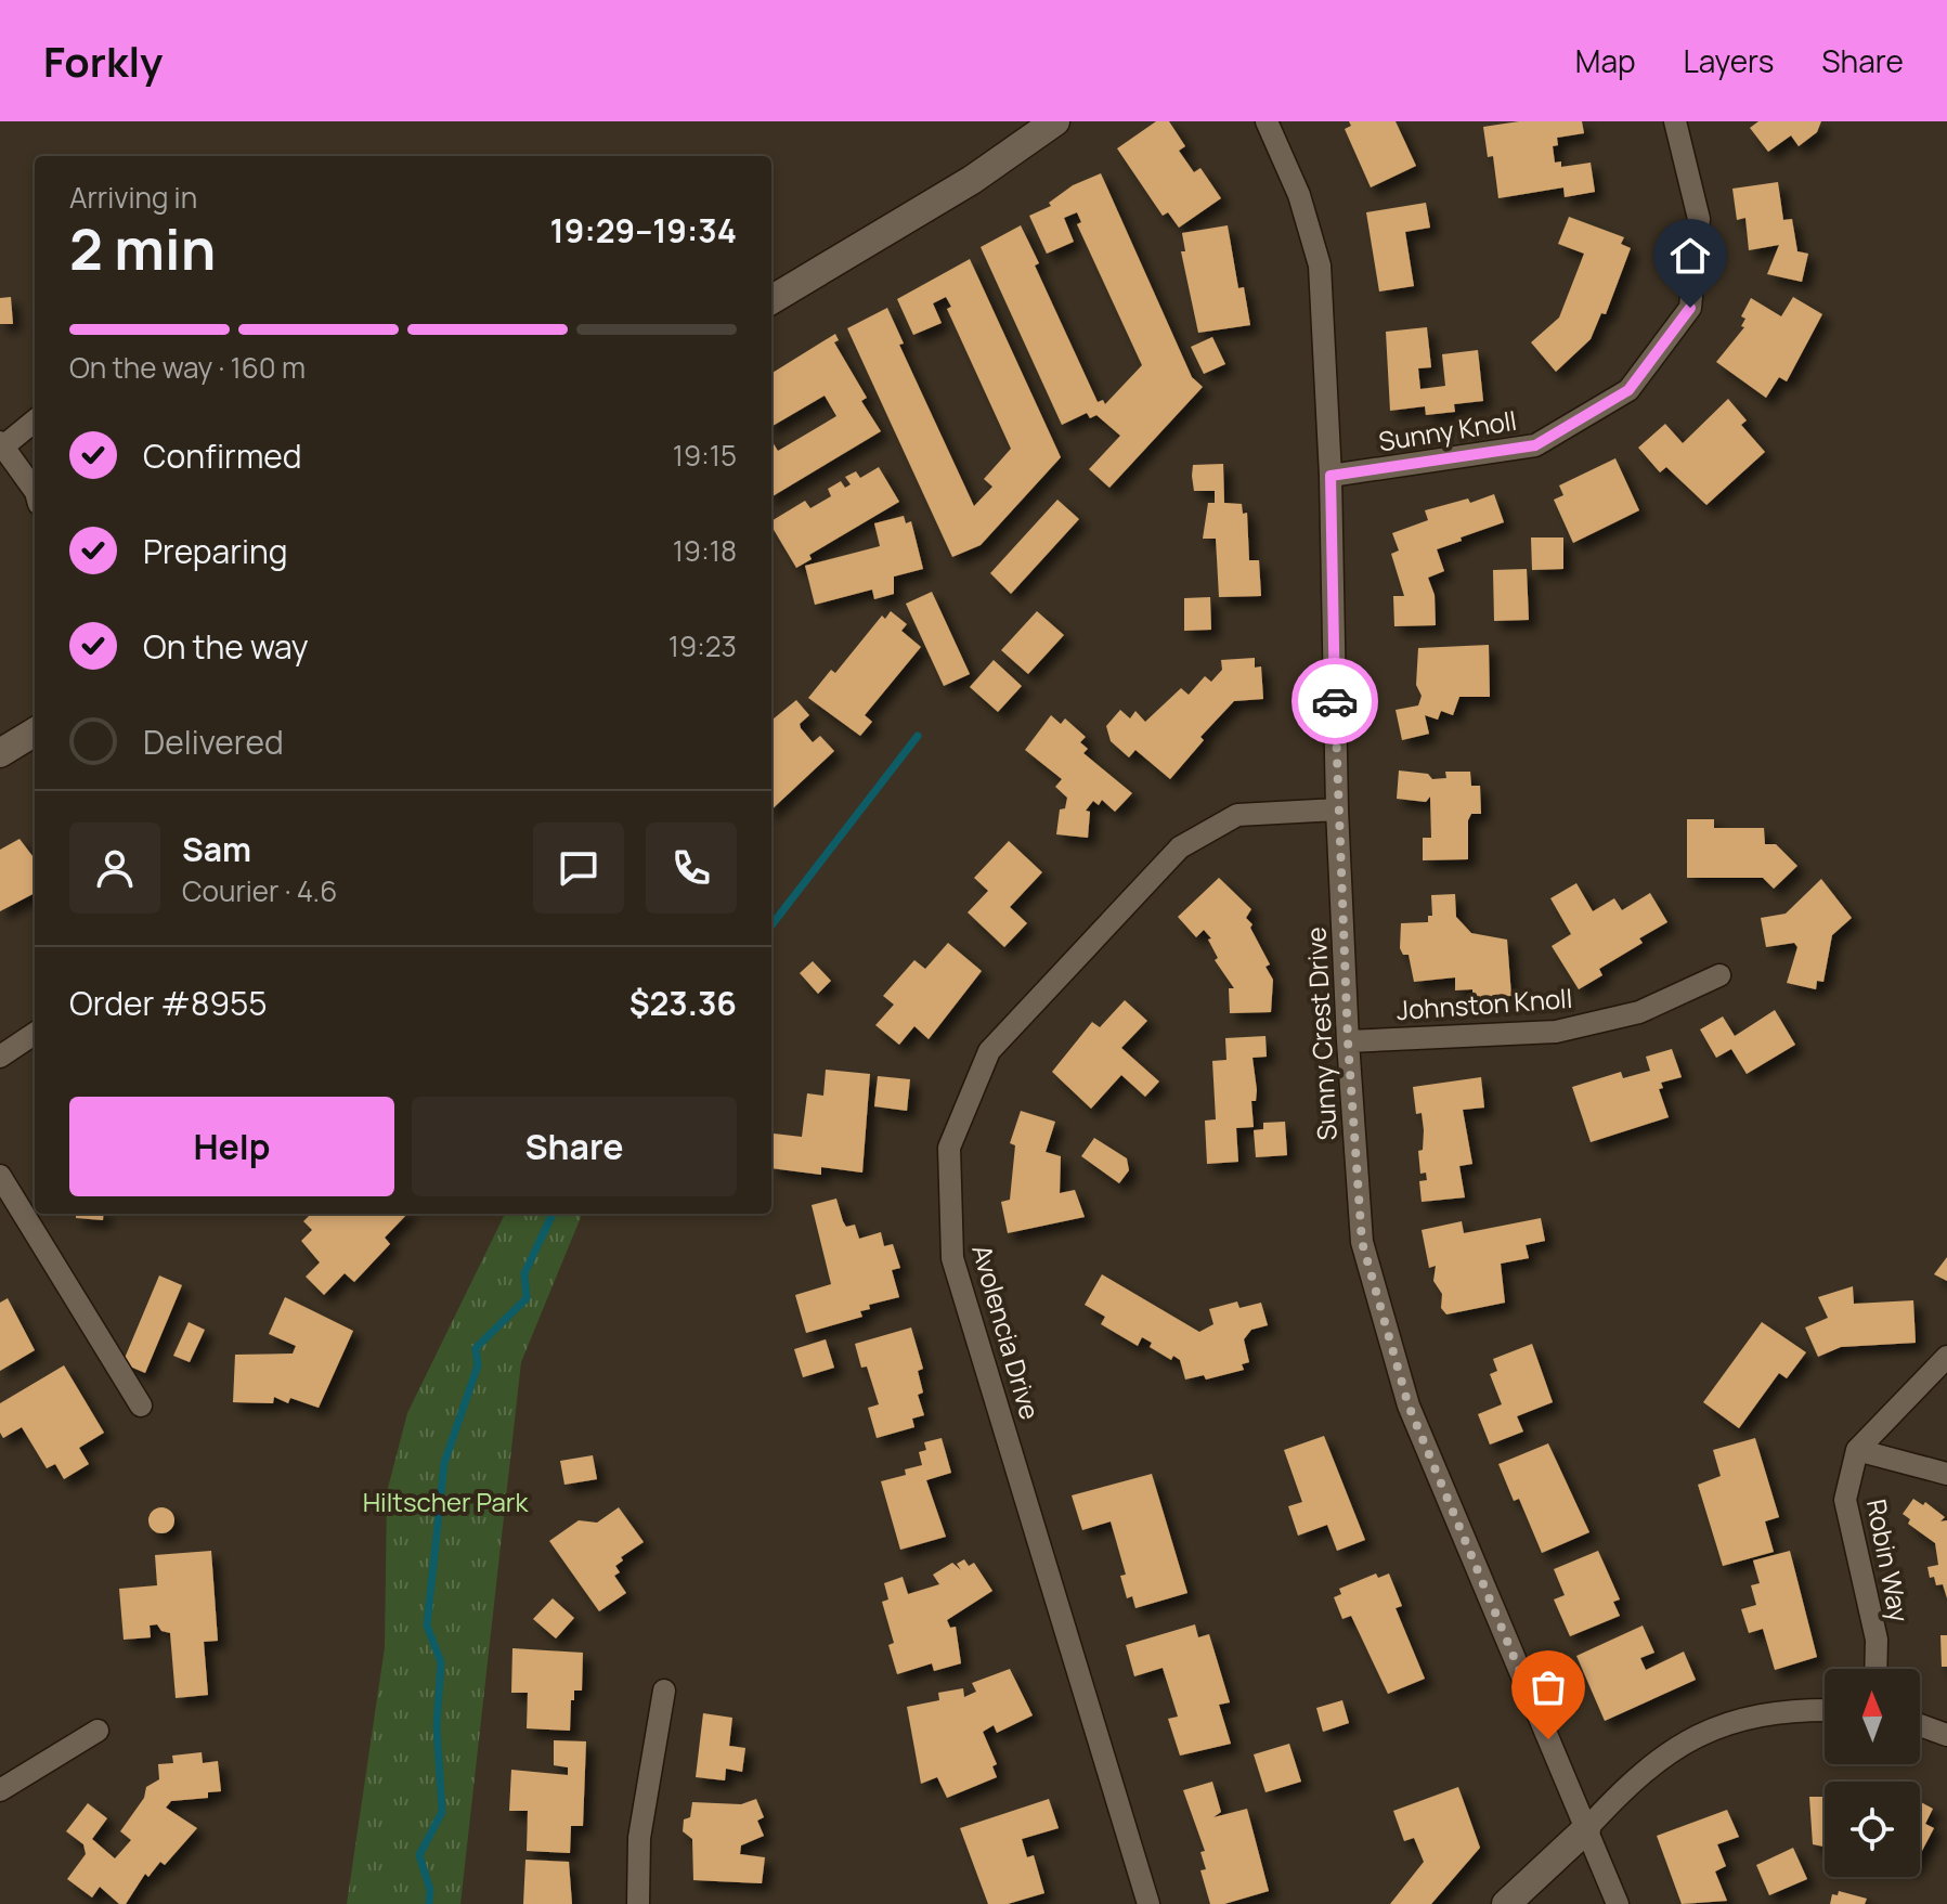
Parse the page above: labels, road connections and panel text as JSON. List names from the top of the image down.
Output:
{
  "streets": {
    "street": [
      "Sunny Knoll",
      "Johnston Knoll",
      "Sunny Crest Drive",
      "Avolencia Drive",
      "Robin Way"
    ]
  },
  "crossings": [
    ["Sunny Knoll", "Sunny Crest Drive"],
    ["Johnston Knoll", "Sunny Crest Drive"],
    ["Sunny Crest Drive", "Avolencia Drive"]
  ],
  "parks": ["Hiltscher Park"],
  "north": "top",
  "page": {
    "header": "Forkly",
    "nav": ["Map", "Layers", "Share"],
    "heading": ["2 min", "Arriving in", "19:29–19:34"],
    "panel": [
      "Sam",
      "Courier · 4.6",
      "Order #8955",
      "$23.36"
    ],
    "bar": "On the way · 160 m",
    "list": [
      ["Confirmed", "19:15"],
      ["Preparing", "19:18"],
      ["On the way", "19:23"],
      "Delivered"
    ],
    "buttons": ["Help", "Share"]
  }
}
